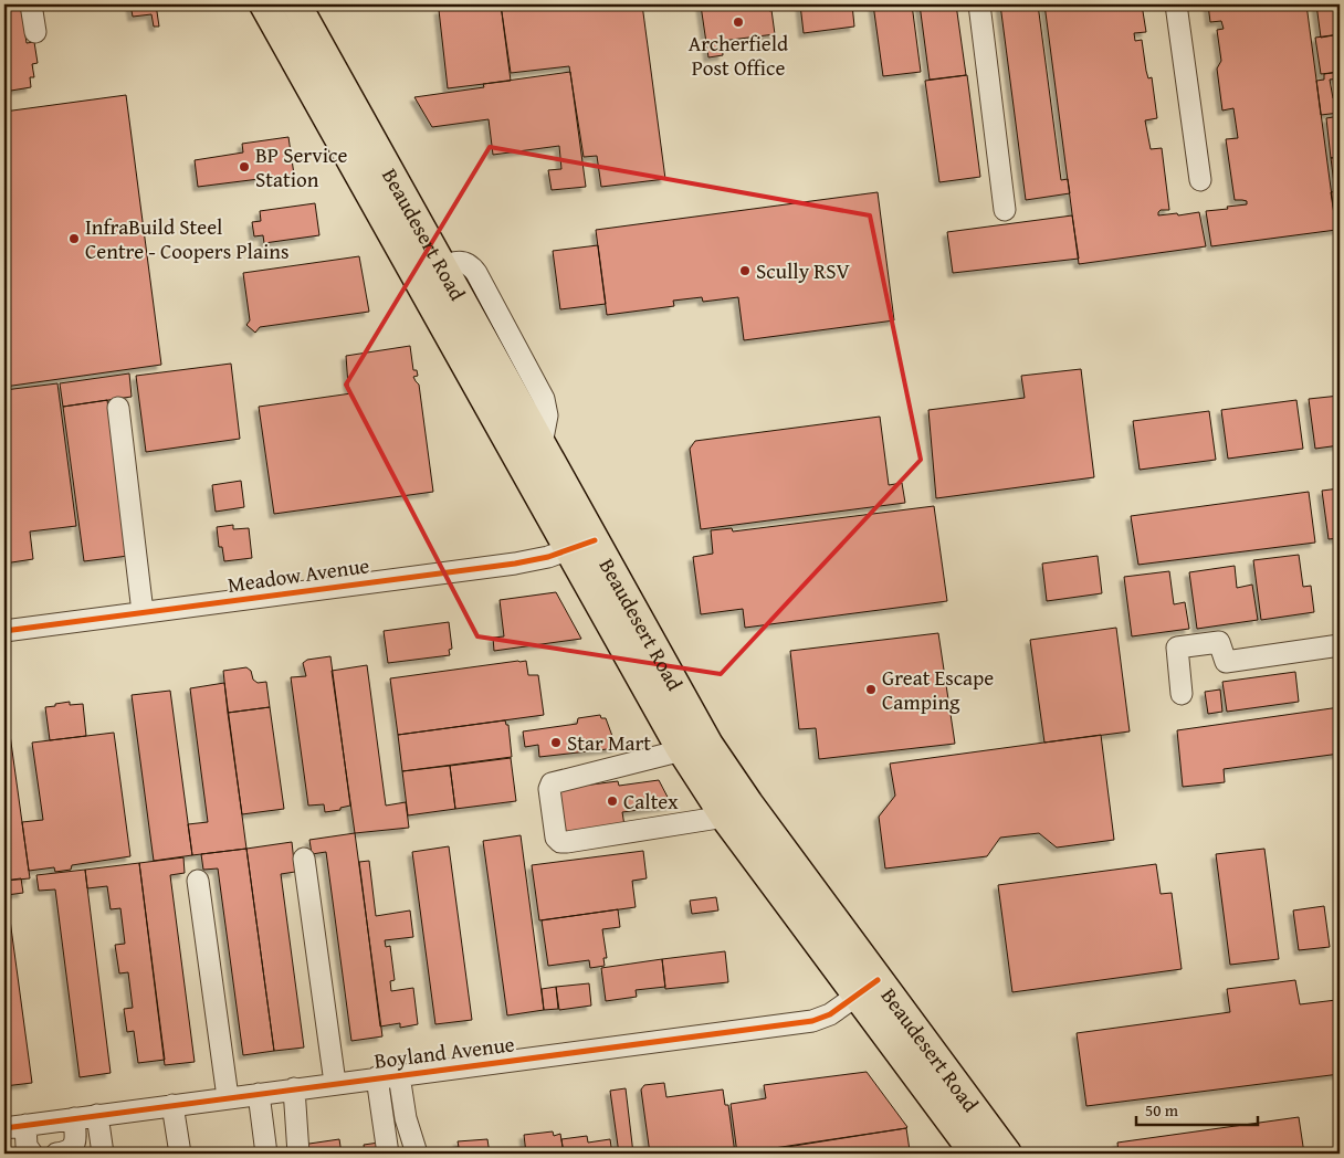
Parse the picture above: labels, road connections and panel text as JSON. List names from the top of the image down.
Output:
{
  "streets": {
    "highway": ["Beaudesert Road"],
    "street": ["Meadow Avenue", "Boyland Avenue"]
  },
  "crossings": [
    ["Beaudesert Road", "Meadow Avenue"],
    ["Beaudesert Road", "Boyland Avenue"]
  ],
  "places": [
    "Archerfield Post Office",
    "BP Service Station",
    "InfraBuild Steel Centre - Coopers Plains",
    "Scully RSV",
    "Great Escape Camping",
    "Star Mart",
    "Caltex"
  ],
  "scale_bar": "50 m"
}
